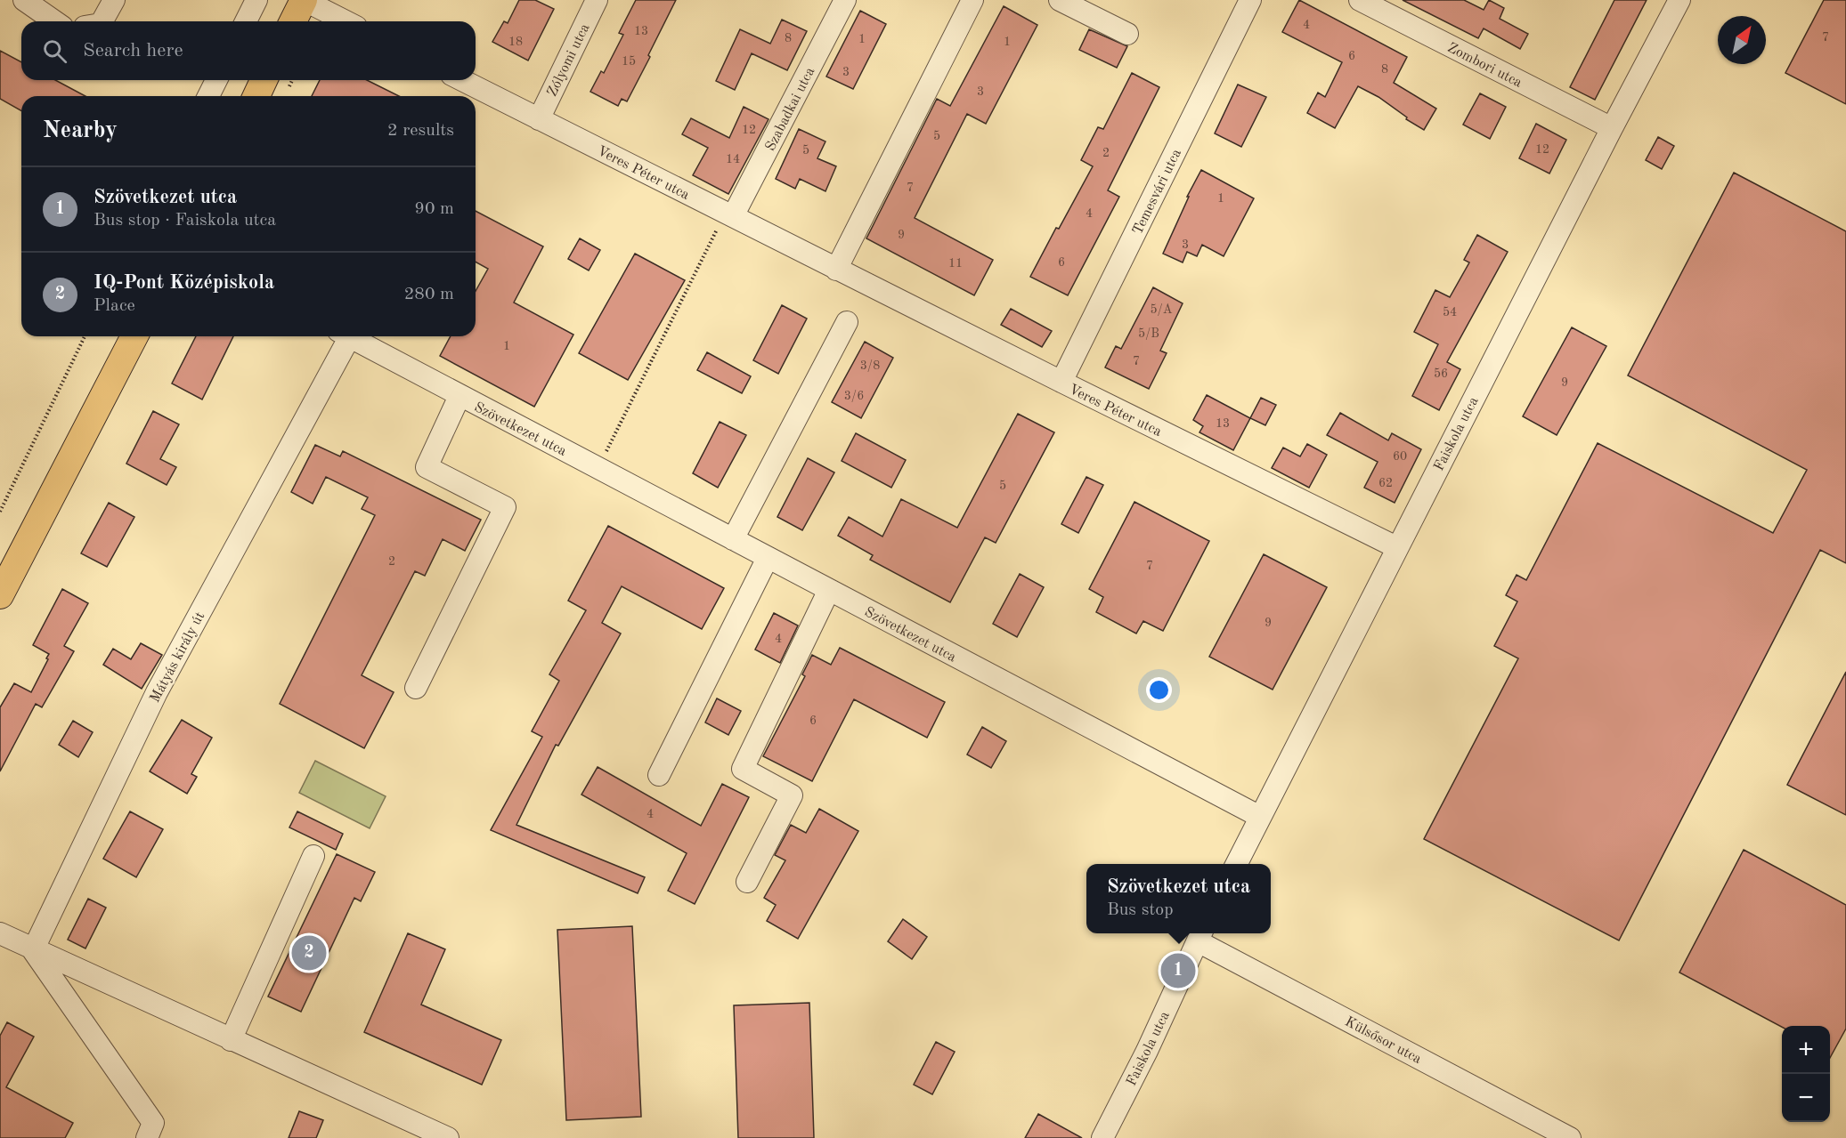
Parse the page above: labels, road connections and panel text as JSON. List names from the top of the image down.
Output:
{
  "streets": {
    "street": [
      "Zólyomi utca",
      "Zombori utca",
      "Szabadkai utca",
      "Veres Péter utca",
      "Temesvári utca",
      "Szövetkezet utca",
      "Faiskola utca",
      "Mátyás király út",
      "Külsősor utca"
    ]
  },
  "crossings": [
    ["Zólyomi utca", "Veres Péter utca"],
    ["Zombori utca", "Faiskola utca"],
    ["Szabadkai utca", "Veres Péter utca"],
    ["Veres Péter utca", "Temesvári utca"],
    ["Veres Péter utca", "Faiskola utca"],
    ["Szövetkezet utca", "Faiskola utca"],
    ["Faiskola utca", "Külsősor utca"]
  ],
  "house_numbers": [
    "4",
    "13",
    "7",
    "8",
    "1",
    "18",
    "1",
    "6",
    "15",
    "8",
    "3",
    "3",
    "12",
    "5",
    "12",
    "5",
    "2",
    "14",
    "7",
    "1",
    "4",
    "9",
    "3",
    "6",
    "11",
    "5/A",
    "54",
    "5/B",
    "1",
    "7",
    "3/8",
    "56",
    "9",
    "3/6",
    "13",
    "60",
    "62",
    "5",
    "2",
    "7",
    "9",
    "4",
    "6",
    "4"
  ],
  "north": "top right",
  "page": {
    "search": "Search here",
    "heading": ["Nearby", "2 results"],
    "list": [
      {
        "mark": "1",
        "name": "Szövetkezet utca",
        "note": "Bus stop · Faiskola utca",
        "value": "90 m"
      },
      {
        "mark": "2",
        "name": "IQ-Pont Középiskola",
        "note": "Place",
        "value": "280 m"
      }
    ],
    "popup": ["Szövetkezet utca", "Bus stop"],
    "pins": ["2", "1"],
    "map_buttons": ["+", "−"]
  }
}
